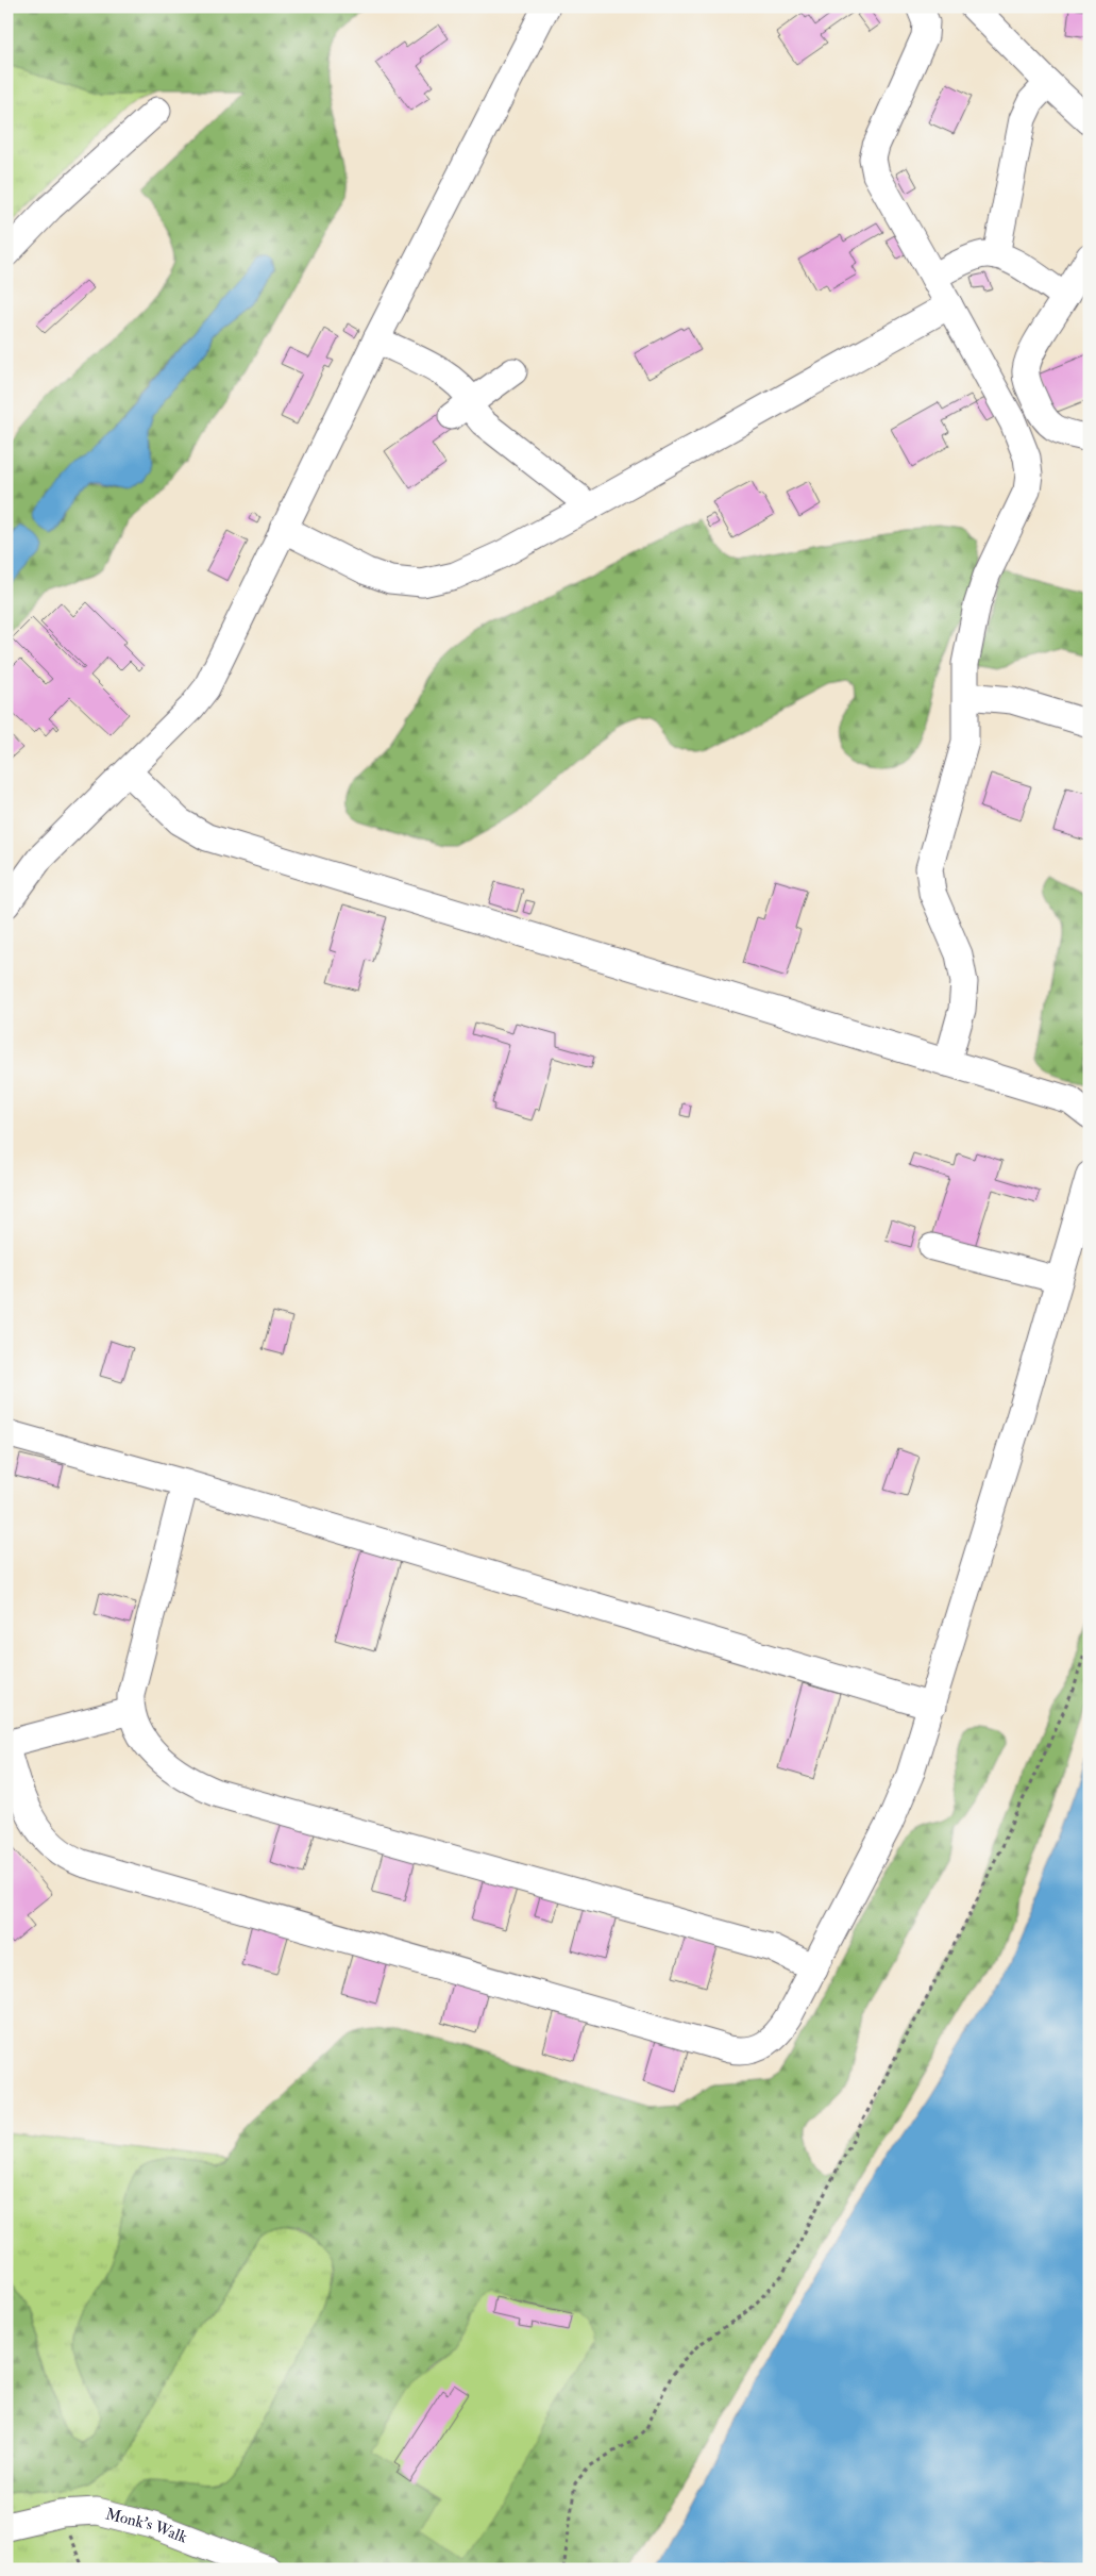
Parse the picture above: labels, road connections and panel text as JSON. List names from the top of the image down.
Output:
{
  "streets": {
    "street": ["Monk's Walk"]
  }
}
